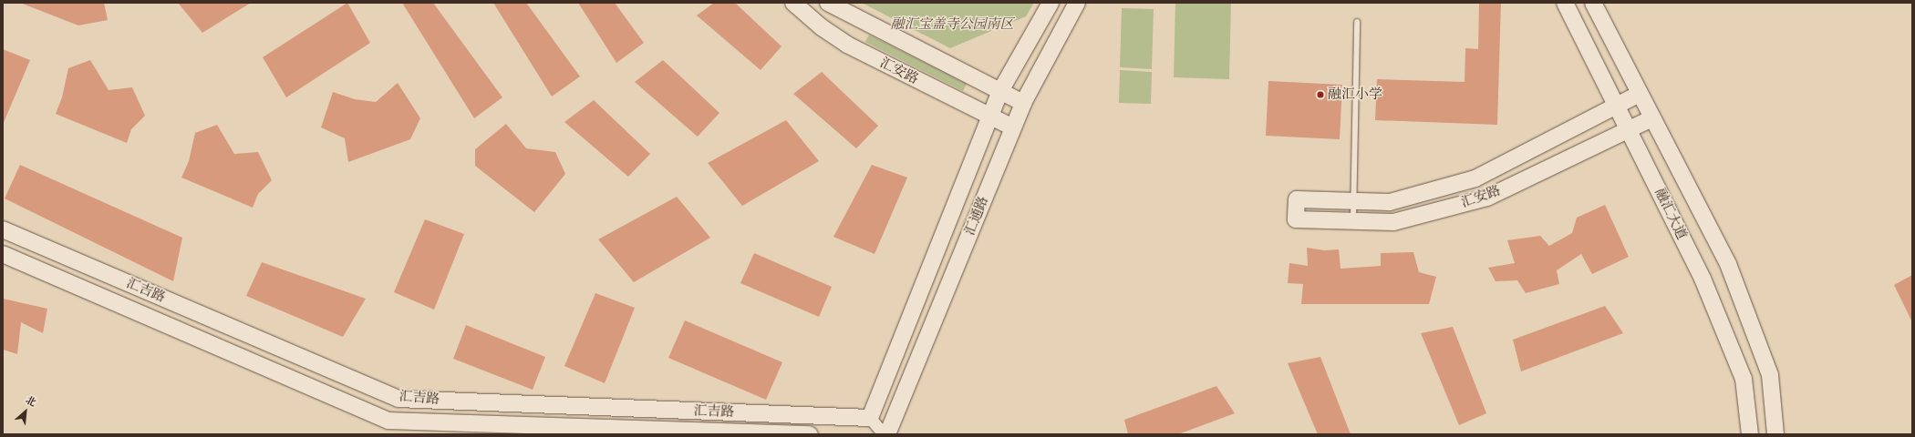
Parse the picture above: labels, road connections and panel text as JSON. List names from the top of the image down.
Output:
{
  "streets": {
    "street": [
      "汇安路",
      "融汇大道",
      "汇通路",
      "汇吉路"
    ]
  },
  "crossings": [
    ["汇安路", "融汇大道"],
    ["汇安路", "汇通路"],
    ["汇通路", "汇吉路"]
  ],
  "parks": ["融汇宝盖寺公园南区"],
  "places": ["融汇小学"],
  "north": "top right"
}
